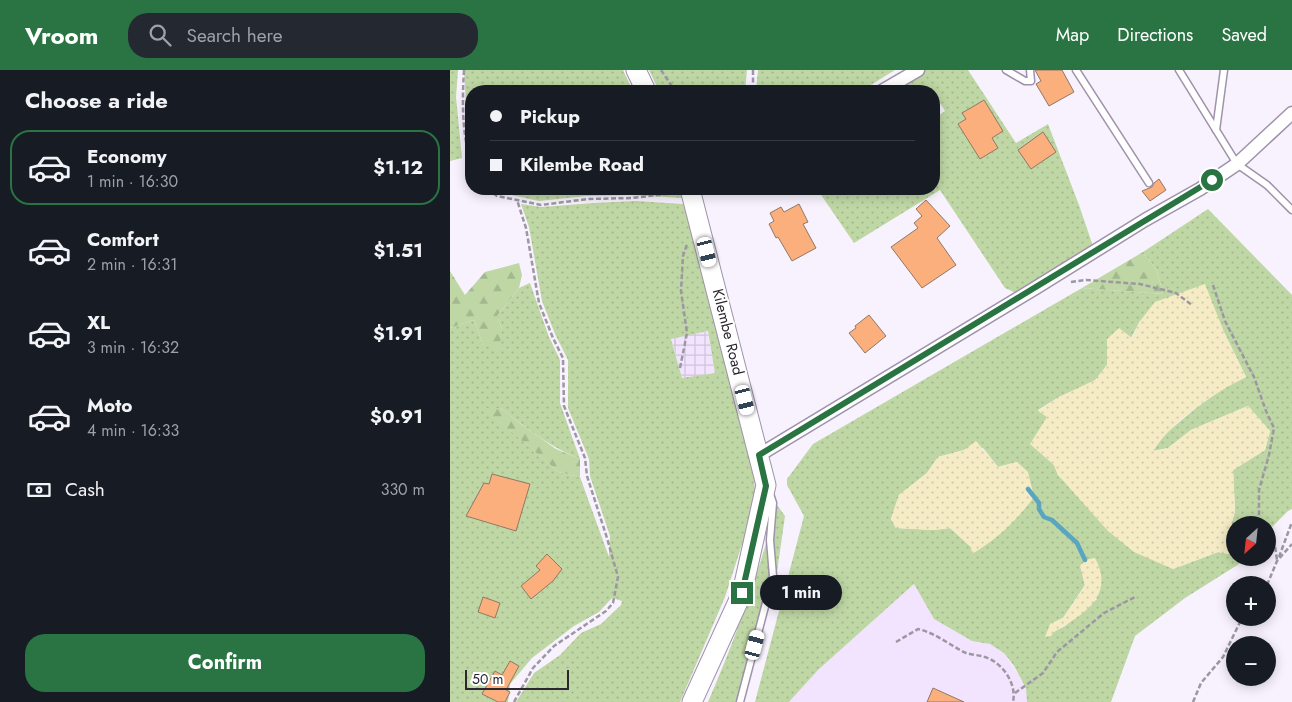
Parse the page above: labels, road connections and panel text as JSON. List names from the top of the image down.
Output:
{
  "streets": {
    "main road": ["Kilembe Road"]
  },
  "scale_bar": "50 m",
  "north": "bottom left",
  "page": {
    "header": "Vroom",
    "search": "Search here",
    "nav": ["Map", "Directions", "Saved"],
    "heading": "Choose a ride",
    "banner": ["Pickup", "Kilembe Road"],
    "list": [
      {
        "name": "Economy",
        "note": "1 min · 16:30",
        "value": "$1.12"
      },
      {
        "name": "Comfort",
        "note": "2 min · 16:31",
        "value": "$1.51"
      },
      {
        "name": "XL",
        "note": "3 min · 16:32",
        "value": "$1.91"
      },
      {
        "name": "Moto",
        "note": "4 min · 16:33",
        "value": "$0.91"
      }
    ],
    "pay": ["Cash", "330 m"],
    "map_buttons": ["+", "−"],
    "bubble": "1 min",
    "buttons": "Confirm",
    "scale": "50 m"
  }
}
